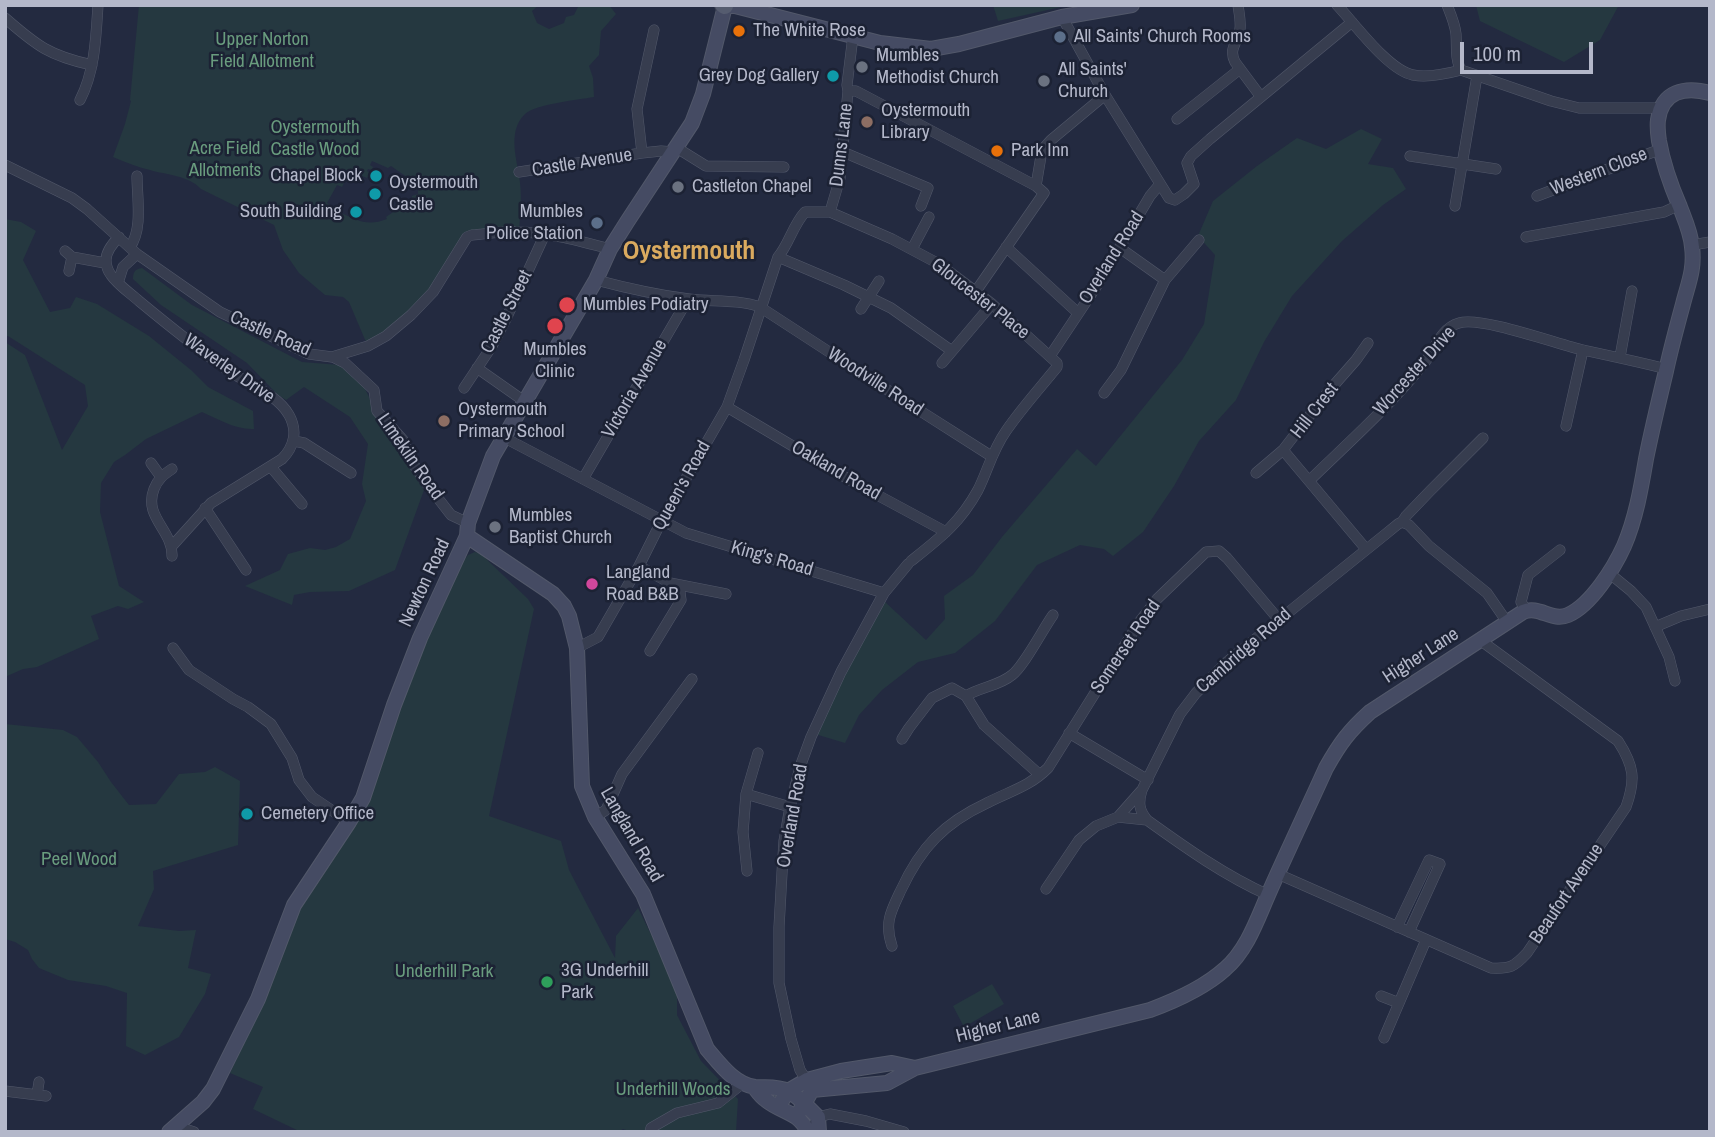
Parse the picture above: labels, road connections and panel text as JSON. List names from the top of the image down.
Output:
{
  "streets": {
    "street": [
      "Dunns Lane",
      "Castle Avenue",
      "Western Close",
      "Overland Road",
      "Gloucester Place",
      "Castle Street",
      "Castle Road",
      "Waverley Drive",
      "Worcester Drive",
      "Woodville Road",
      "Victoria Avenue",
      "Hill Crest",
      "Limekiln Road",
      "Oakland Road",
      "Queen's Road",
      "King's Road",
      "Newton Road",
      "Somerset Road",
      "Cambridge Road",
      "Higher Lane",
      "Langland Road",
      "Beaufort Avenue"
    ]
  },
  "crossings": [
    ["Dunns Lane", "Gloucester Place"],
    ["Dunns Lane", "Queen's Road"],
    ["Castle Avenue", "Newton Road"],
    ["Overland Road", "Gloucester Place"],
    ["Overland Road", "Woodville Road"],
    ["Overland Road", "Oakland Road"],
    ["Overland Road", "King's Road"],
    ["Overland Road", "Higher Lane"],
    ["Overland Road", "Langland Road"],
    ["Gloucester Place", "Queen's Road"],
    ["Castle Street", "Castle Road"],
    ["Castle Road", "Limekiln Road"],
    ["Castle Road", "Newton Road"],
    ["Woodville Road", "Queen's Road"],
    ["Victoria Avenue", "King's Road"],
    ["Limekiln Road", "Newton Road"],
    ["Limekiln Road", "Langland Road"],
    ["Oakland Road", "Queen's Road"],
    ["Queen's Road", "King's Road"],
    ["Queen's Road", "Langland Road"],
    ["King's Road", "Newton Road"],
    ["Newton Road", "Langland Road"],
    ["Somerset Road", "Cambridge Road"],
    ["Higher Lane", "Langland Road"],
    ["Higher Lane", "Beaufort Avenue"]
  ],
  "districts": ["Oystermouth"],
  "parks": [
    "Upper Norton Field Allotment",
    "Oystermouth Castle Wood",
    "Acre Field Allotments",
    "Peel Wood",
    "Underhill Park",
    "Underhill Woods"
  ],
  "places": [
    "The White Rose",
    "All Saints' Church Rooms",
    "Mumbles Methodist Church",
    "Grey Dog Gallery",
    "All Saints' Church",
    "Oystermouth Library",
    "Park Inn",
    "Chapel Block",
    "Castleton Chapel",
    "Oystermouth Castle",
    "South Building",
    "Mumbles Police Station",
    "Mumbles Podiatry",
    "Mumbles Clinic",
    "Oystermouth Primary School",
    "Mumbles Baptist Church",
    "Langland Road B&B",
    "Cemetery Office",
    "3G Underhill Park"
  ],
  "scale_bar": "100 m"
}
